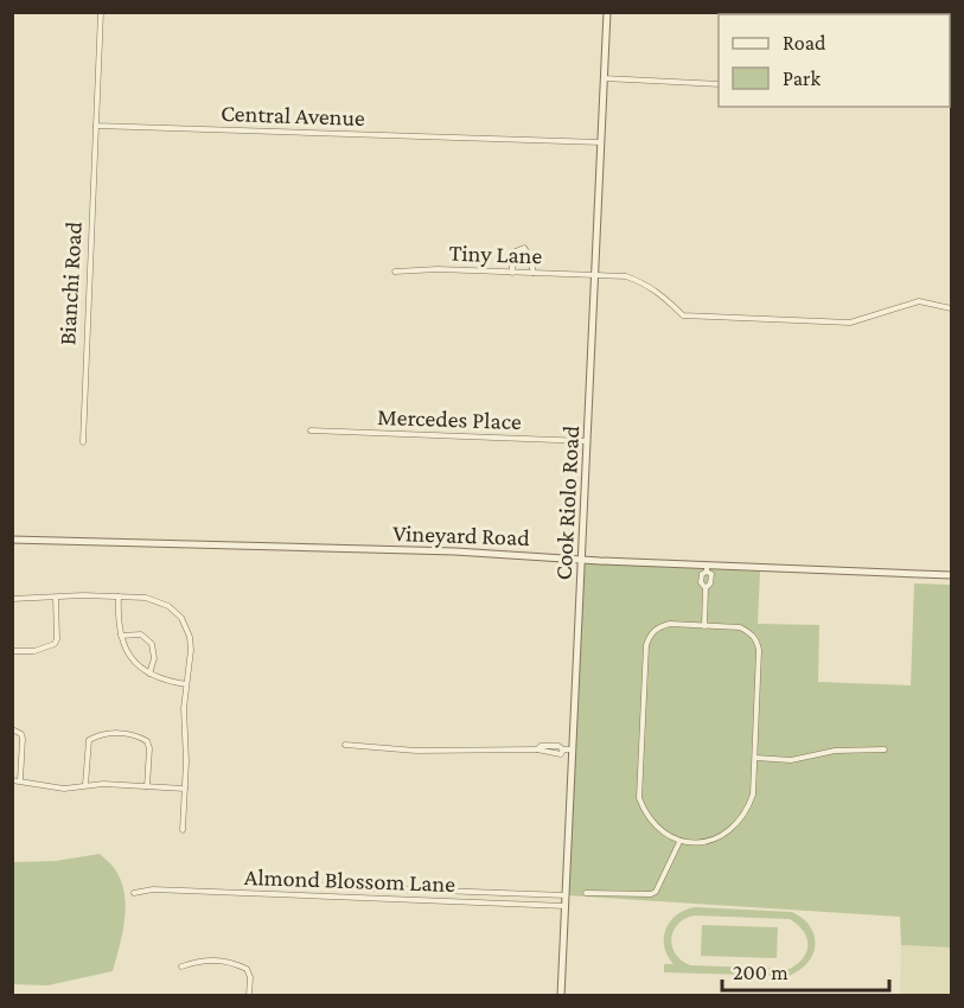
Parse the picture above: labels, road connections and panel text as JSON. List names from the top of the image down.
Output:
{
  "streets": {
    "street": [
      "Central Avenue",
      "Tiny Lane",
      "Bianchi Road",
      "Mercedes Place",
      "Cook Riolo Road",
      "Vineyard Road",
      "Almond Blossom Lane"
    ]
  },
  "crossings": [
    ["Central Avenue", "Bianchi Road"],
    ["Central Avenue", "Cook Riolo Road"],
    ["Tiny Lane", "Cook Riolo Road"],
    ["Mercedes Place", "Cook Riolo Road"],
    ["Cook Riolo Road", "Vineyard Road"],
    ["Cook Riolo Road", "Almond Blossom Lane"]
  ],
  "legend": ["Road", "Park"],
  "scale_bar": "200 m"
}
